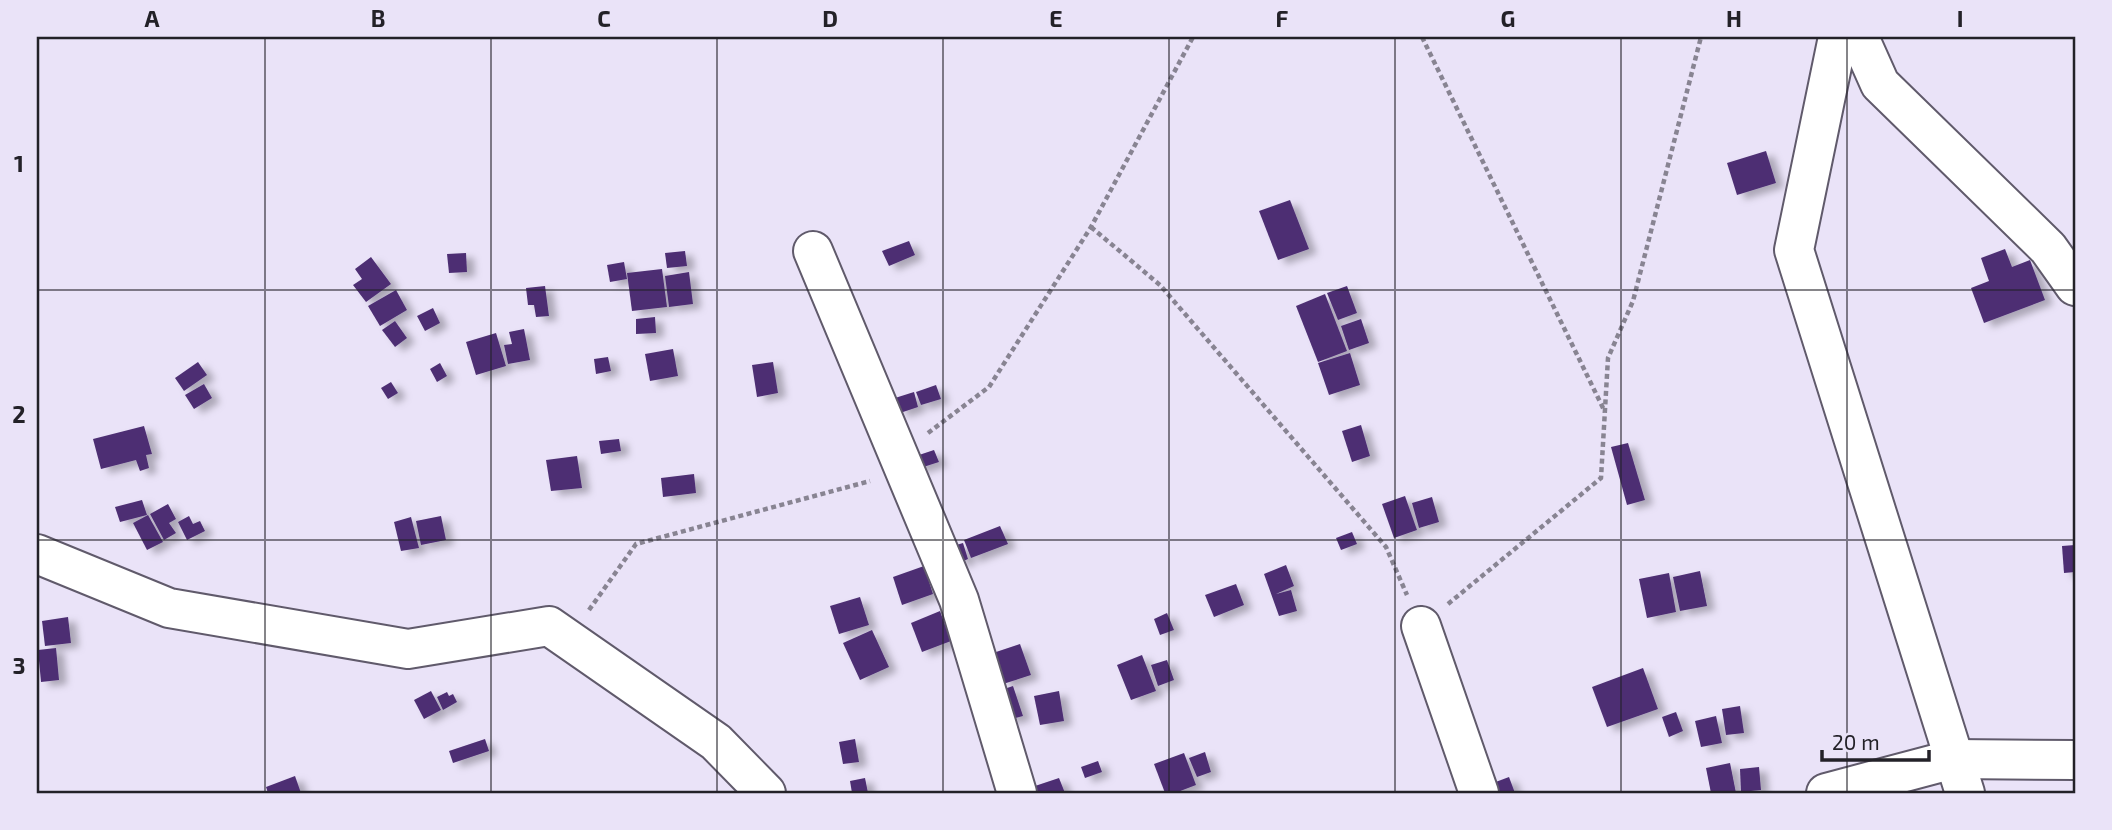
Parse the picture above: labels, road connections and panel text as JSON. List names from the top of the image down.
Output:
{
  "scale_bar": "20 m",
  "grid": {
    "columns": [
      "A",
      "B",
      "C",
      "D",
      "E",
      "F",
      "G",
      "H",
      "I"
    ],
    "rows": ["1", "2", "3"]
  }
}
